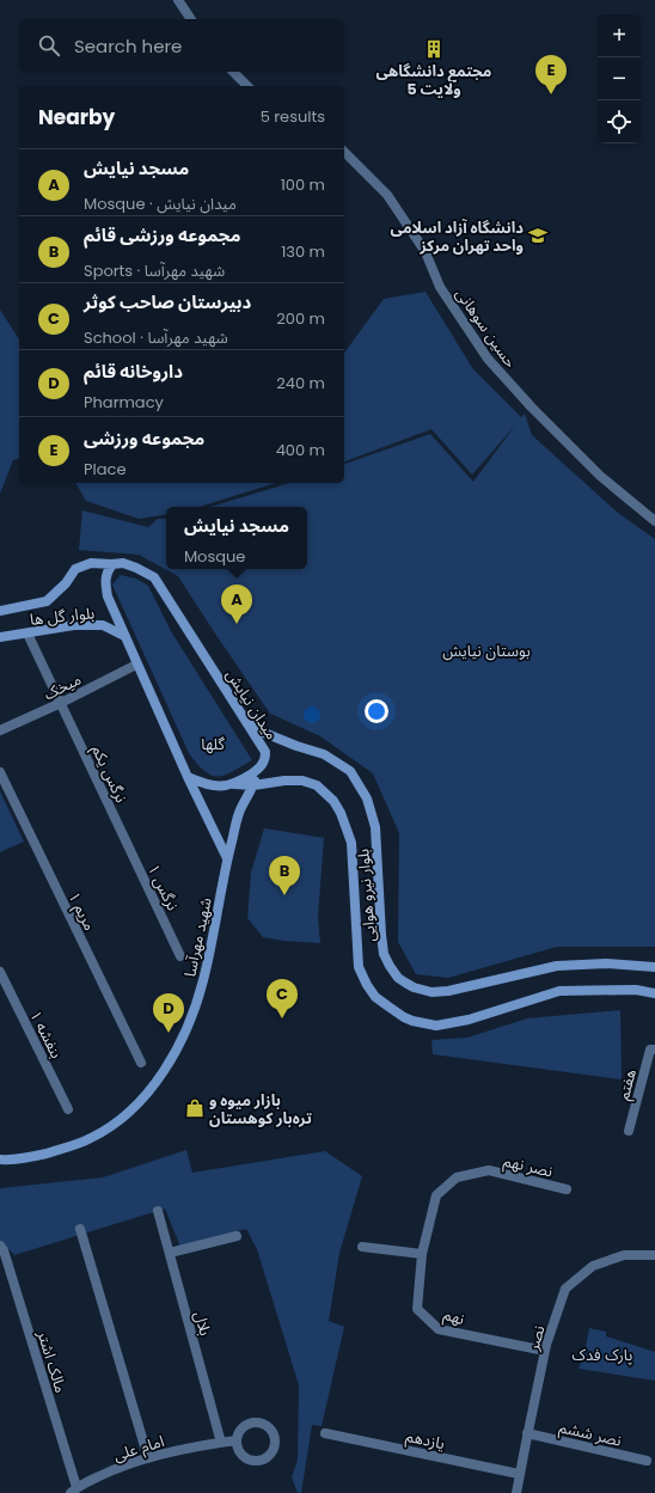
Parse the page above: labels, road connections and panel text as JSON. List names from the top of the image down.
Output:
{
  "streets": {
    "main road": [
      "بلوار گل ها",
      "میدان نیایش",
      "بلوار نیرو هوایی",
      "شهید مهرآسا"
    ],
    "street": [
      "حسین سوهانی",
      "میخک",
      "نرگس یکم",
      "نرگس ۱",
      "مریم ۱",
      "بنفشه ۱",
      "هفتم",
      "نصر نهم",
      "نهم",
      "بلال",
      "نصر",
      "مالک اشتر",
      "نصر ششم",
      "یازدهم",
      "امام علی"
    ]
  },
  "crossings": [
    ["بلوار گل ها", "میدان نیایش"],
    ["بلوار گل ها", "نرگس یکم"],
    ["میخک", "نرگس یکم"],
    ["میدان نیایش", "بلوار نیرو هوایی"],
    ["میدان نیایش", "شهید مهرآسا"],
    ["نرگس یکم", "نرگس ۱"],
    ["بلوار نیرو هوایی", "شهید مهرآسا"],
    ["نصر نهم", "نهم"],
    ["نهم", "نصر"],
    ["بلال", "امام علی"],
    ["نصر", "نصر ششم"],
    ["نصر", "یازدهم"],
    ["مالک اشتر", "امام علی"]
  ],
  "parks": ["بوستان نیایش", "گلها", "پارک فدک"],
  "places": {
    "building": ["مجتمع دانشگاهی ولایت 5"],
    "school or university": ["دانشگاه آزاد اسلامی واحد تهران مرکز"],
    "shop": ["بازار میوه و تره‌بار کوهستان"]
  },
  "page": {
    "map_buttons": ["+", "−"],
    "search": "Search here",
    "pins": [
      "E",
      "A",
      "B",
      "C",
      "D"
    ],
    "heading": ["Nearby", "5 results"],
    "list": [
      {
        "mark": "A",
        "name": "مسجد نیایش",
        "note": "Mosque · میدان نیایش",
        "value": "100 m"
      },
      {
        "mark": "B",
        "name": "مجموعه ورزشی قائم",
        "note": "Sports · شهید مهرآسا",
        "value": "130 m"
      },
      {
        "mark": "C",
        "name": "دبيرستان صاحب كوثر",
        "note": "School · شهید مهرآسا",
        "value": "200 m"
      },
      {
        "mark": "D",
        "name": "داروخانه قائم",
        "note": "Pharmacy",
        "value": "240 m"
      },
      {
        "mark": "E",
        "name": "مجموعه ورزشی",
        "note": "Place",
        "value": "400 m"
      }
    ],
    "popup": ["مسجد نیایش", "Mosque"]
  }
}
